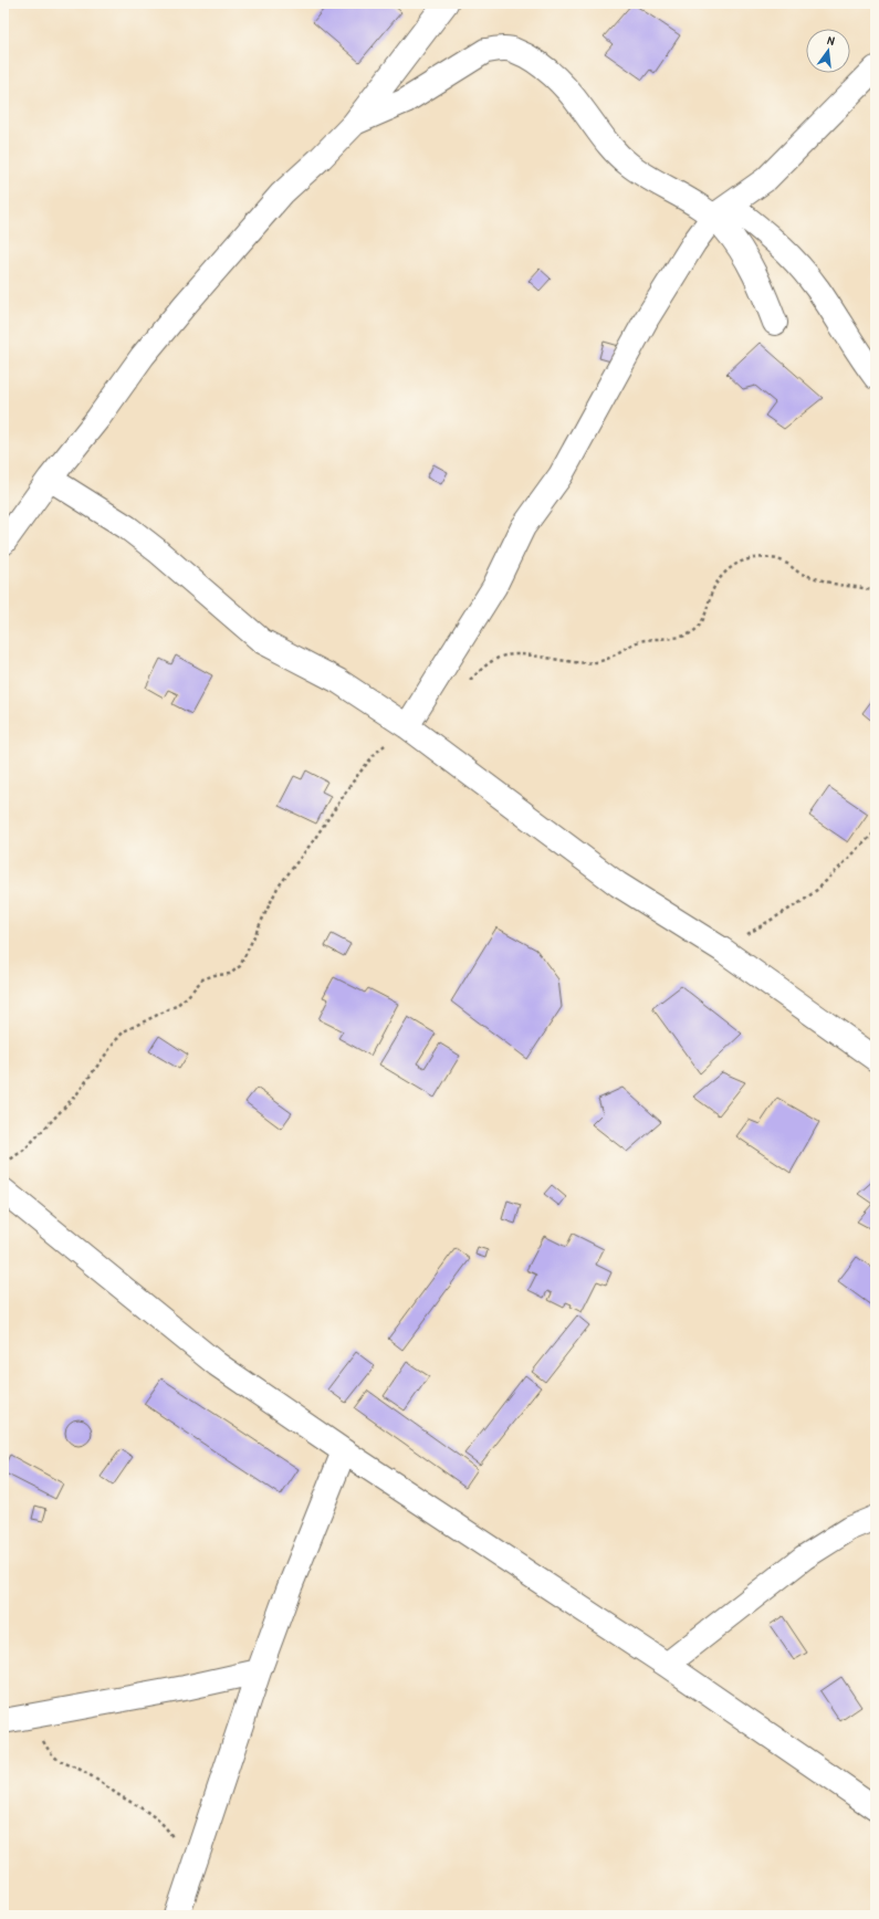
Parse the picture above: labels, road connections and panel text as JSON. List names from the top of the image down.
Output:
{
  "north": "top"
}
